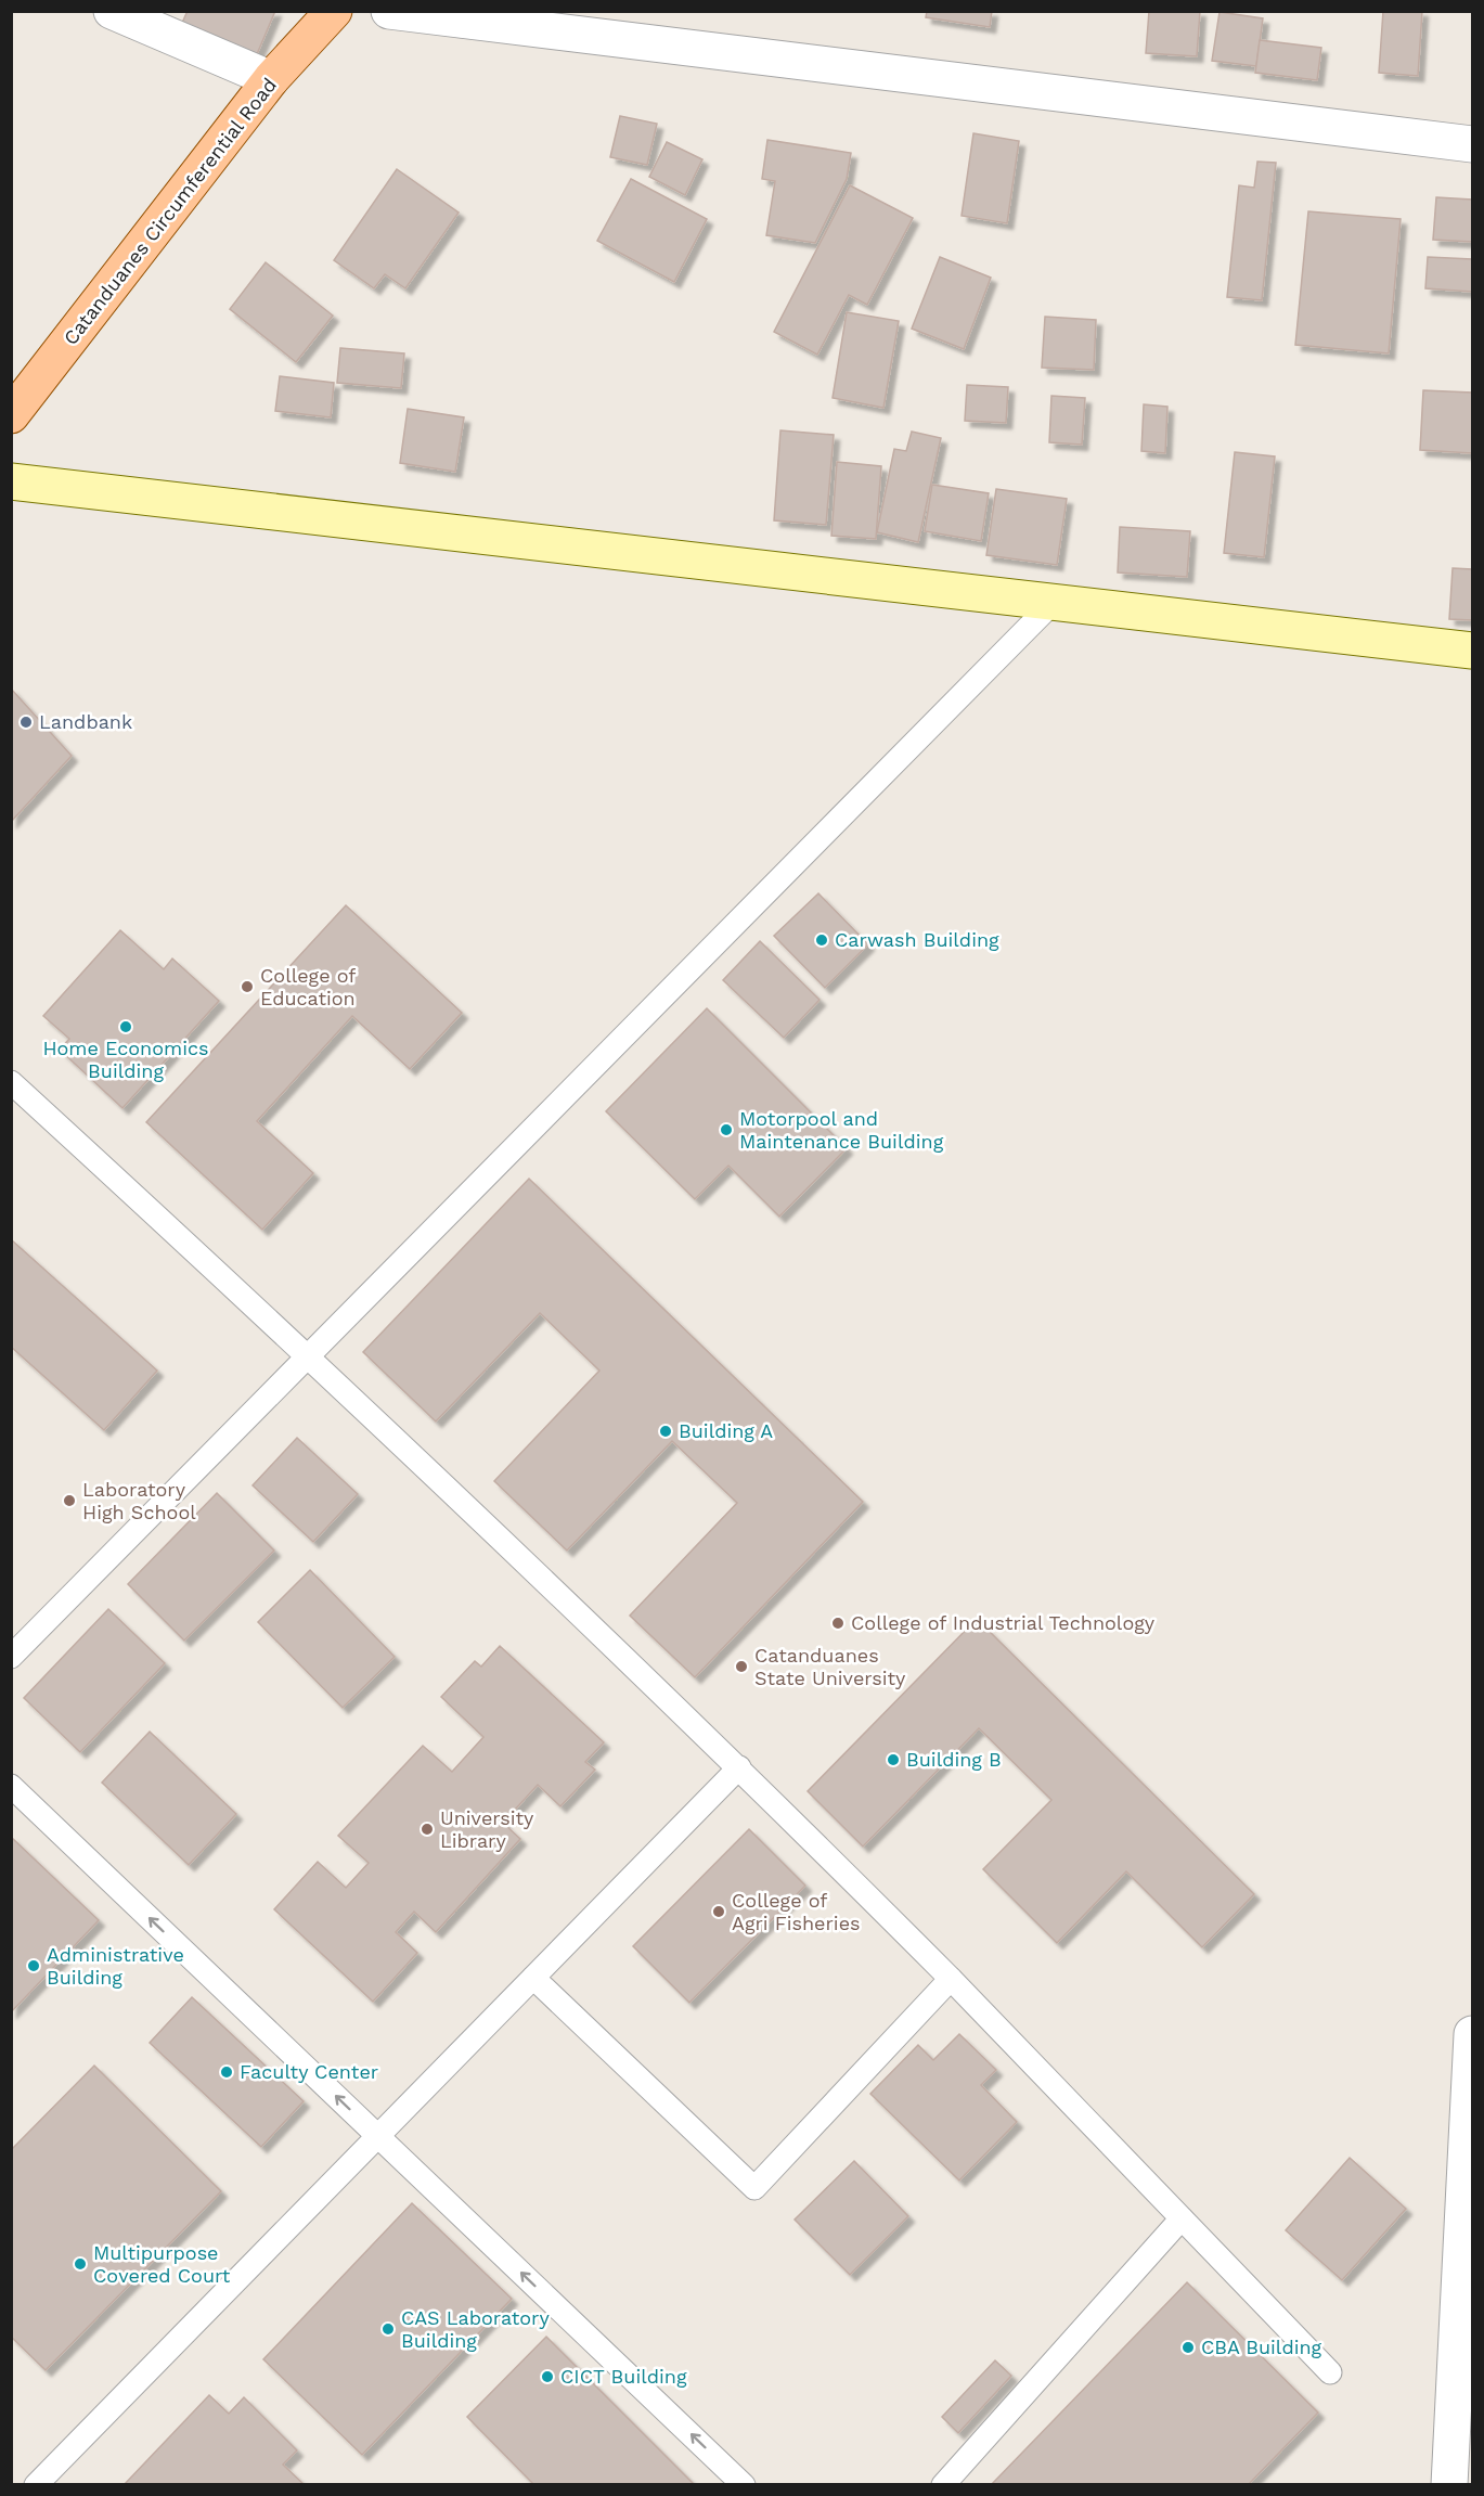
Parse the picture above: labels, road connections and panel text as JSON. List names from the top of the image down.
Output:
{
  "streets": {
    "main road": ["Catanduanes Circumferential Road"]
  },
  "places": [
    "Landbank",
    "Carwash Building",
    "College of Education",
    "Home Economics Building",
    "Motorpool and Maintenance Building",
    "Building A",
    "Laboratory High School",
    "College of Industrial Technology",
    "Catanduanes State University",
    "Building B",
    "University Library",
    "College of Agri Fisheries",
    "Administrative Building",
    "Faculty Center",
    "Multipurpose Covered Court",
    "CAS Laboratory Building",
    "CBA Building",
    "CICT Building"
  ]
}
